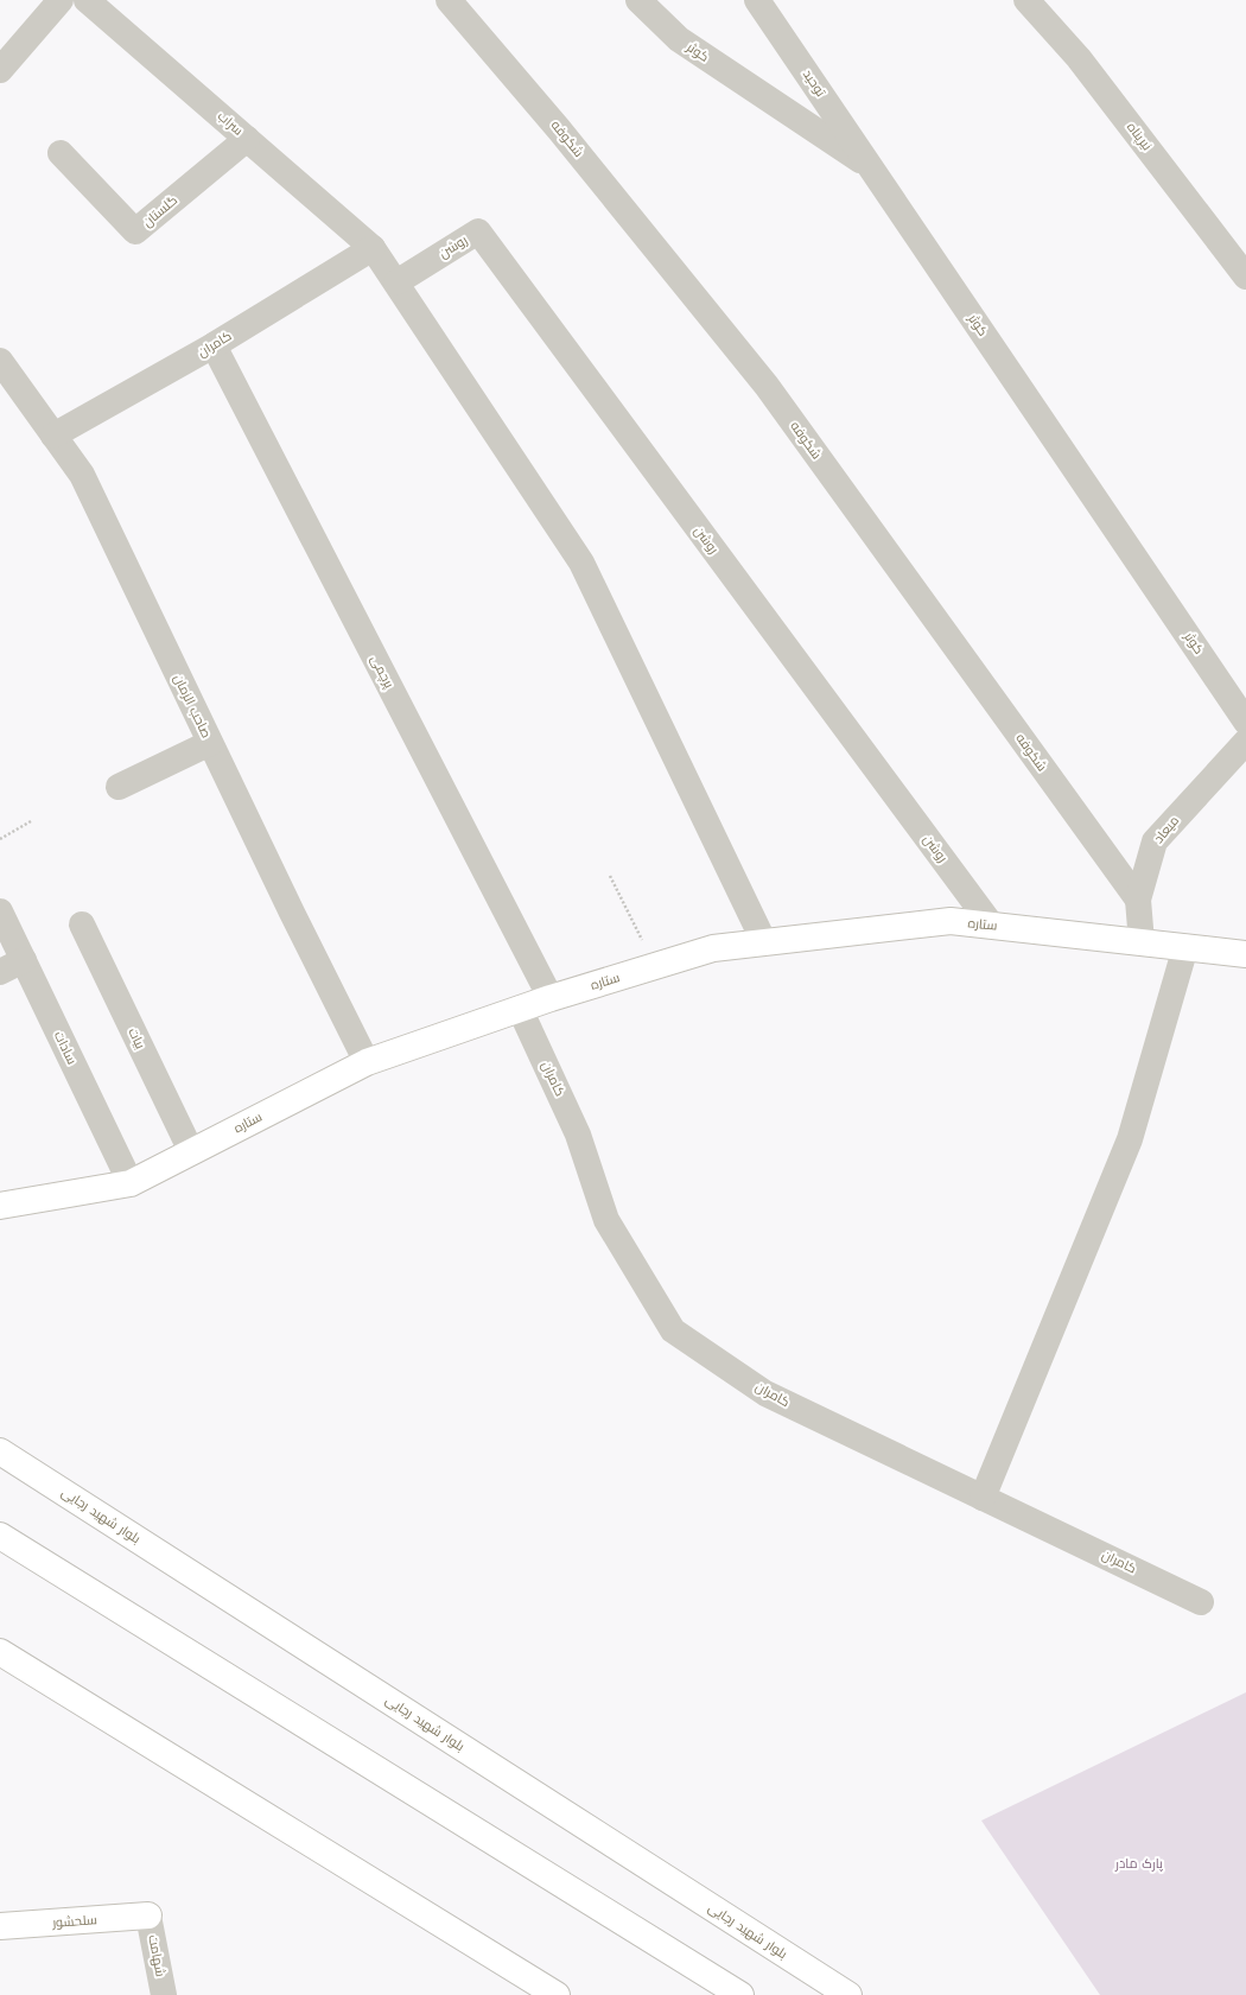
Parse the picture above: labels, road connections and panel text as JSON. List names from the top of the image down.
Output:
{
  "streets": {
    "main road": ["ستاره", "بلوار شهید رجایی", "سلحشور"],
    "street": [
      "کوثر",
      "توحید",
      "سراب",
      "نیرپناه",
      "شکوفه",
      "گلستان",
      "روشن",
      "کامران",
      "پرچمی",
      "صاحب الزمان",
      "میعاد",
      "بیات",
      "سادات",
      "شهامت"
    ]
  },
  "crossings": [
    ["کوثر", "توحید"],
    ["سراب", "گلستان"],
    ["سراب", "روشن"],
    ["سراب", "کامران"],
    ["سراب", "ستاره"],
    ["شکوفه", "میعاد"],
    ["روشن", "ستاره"],
    ["کامران", "پرچمی"],
    ["کامران", "صاحب الزمان"],
    ["کامران", "ستاره"],
    ["پرچمی", "ستاره"],
    ["صاحب الزمان", "ستاره"],
    ["میعاد", "ستاره"],
    ["ستاره", "بیات"],
    ["ستاره", "سادات"],
    ["سلحشور", "شهامت"]
  ],
  "parks": ["پارک مادر"]
}
